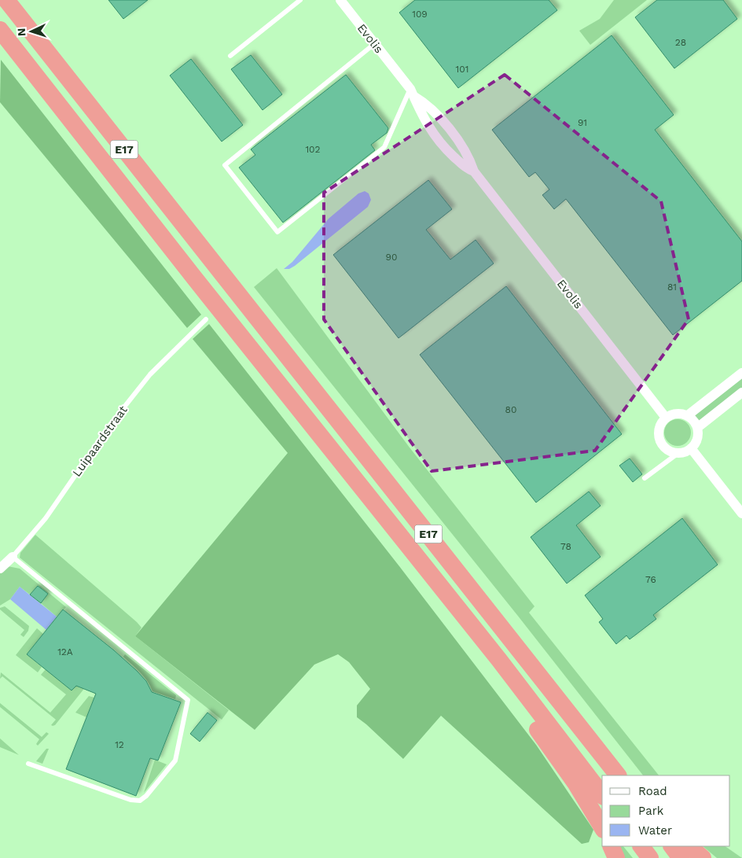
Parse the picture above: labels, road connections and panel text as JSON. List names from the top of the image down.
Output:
{
  "streets": {
    "highway": ["E17"],
    "street": ["Evolis", "Luipaardstraat"]
  },
  "house_numbers": [
    "109",
    "28",
    "101",
    "91",
    "102",
    "90",
    "81",
    "80",
    "78",
    "76",
    "12A",
    "12"
  ],
  "legend": ["Road", "Park", "Water"],
  "north": "left"
}
